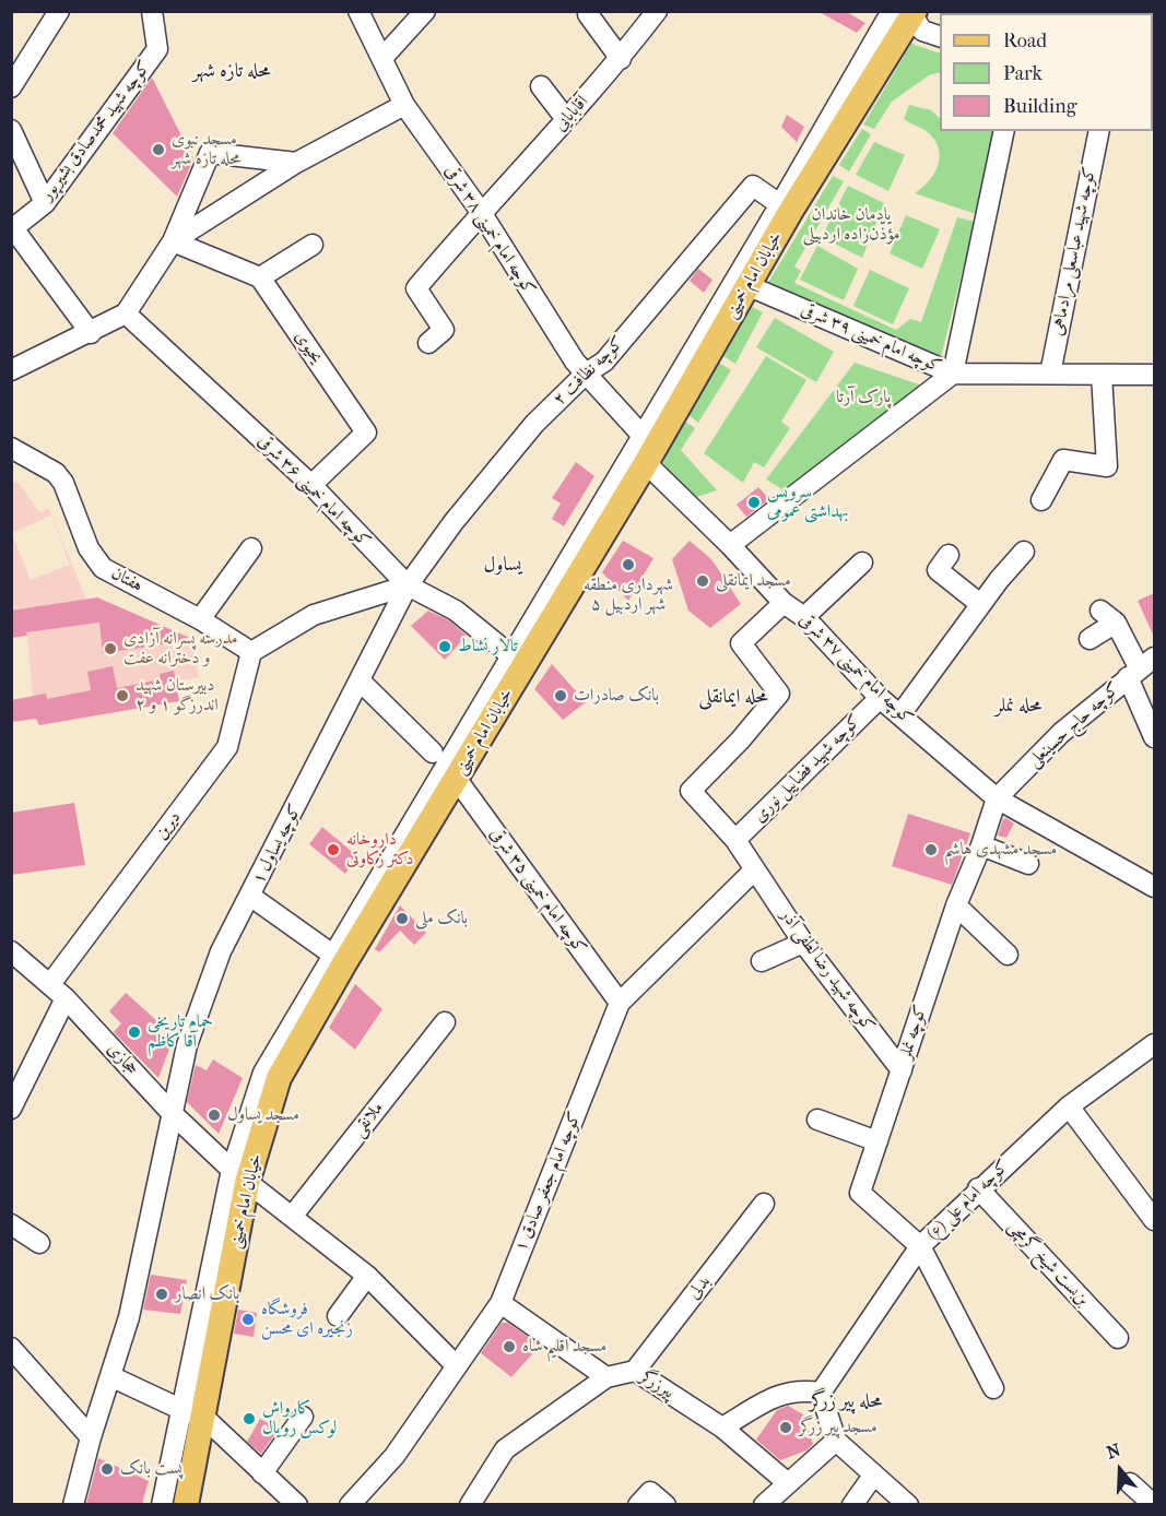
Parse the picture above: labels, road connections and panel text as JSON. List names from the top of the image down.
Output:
{
  "streets": {
    "main road": ["خیابان امام خمینی"],
    "street": [
      "آقابابایی",
      "کوچه شهید محمدصادق بشیرپور",
      "کوچه امام خمینی ۳۸ شرقی",
      "کوچه شهید عباسعلی مرادماهی",
      "کوچه امام خمینی ۳۹ شرقی",
      "یحیوی",
      "کوچه نظافت ۲",
      "کوچه امام خمینی ۳۶ شرقی",
      "هفتان",
      "کوچه امام خمینی ۳۷ شرقی",
      "کوچه حاج حسینعلی",
      "کوچه شهید فضاییل نوری",
      "دیرین",
      "کوچه یساول ۱",
      "کوچه امام خمینی ۳۵ شرقی",
      "کوچه شهید رضا لطفی آذر",
      "کوچه نملر",
      "حجازی",
      "ملانقی",
      "کوچه امام جعفر صادق ۱",
      "کوچه امام علی (ع)",
      "بن‌بست شیخ گرمچی",
      "بدلی",
      "پیرزرگر"
    ]
  },
  "crossings": [
    ["آقابابایی", "کوچه امام خمینی ۳۸ شرقی"],
    ["کوچه امام خمینی ۳۸ شرقی", "کوچه نظافت ۲"],
    ["کوچه شهید عباسعلی مرادماهی", "کوچه امام خمینی ۳۹ شرقی"],
    ["خیابان امام خمینی", "کوچه امام خمینی ۳۹ شرقی"],
    ["خیابان امام خمینی", "کوچه نظافت ۲"],
    ["خیابان امام خمینی", "کوچه امام خمینی ۳۶ شرقی"],
    ["خیابان امام خمینی", "کوچه امام خمینی ۳۷ شرقی"],
    ["خیابان امام خمینی", "کوچه امام خمینی ۳۵ شرقی"],
    ["خیابان امام خمینی", "حجازی"],
    ["یحیوی", "کوچه امام خمینی ۳۶ شرقی"],
    ["کوچه نظافت ۲", "کوچه امام خمینی ۳۶ شرقی"],
    ["کوچه نظافت ۲", "کوچه یساول ۱"],
    ["کوچه امام خمینی ۳۶ شرقی", "کوچه یساول ۱"],
    ["هفتان", "دیرین"],
    ["کوچه امام خمینی ۳۷ شرقی", "کوچه حاج حسینعلی"],
    ["کوچه امام خمینی ۳۷ شرقی", "کوچه شهید فضاییل نوری"],
    ["کوچه امام خمینی ۳۷ شرقی", "کوچه شهید رضا لطفی آذر"],
    ["کوچه امام خمینی ۳۷ شرقی", "کوچه نملر"],
    ["کوچه حاج حسینعلی", "کوچه نملر"],
    ["کوچه شهید فضاییل نوری", "کوچه شهید رضا لطفی آذر"],
    ["دیرین", "حجازی"],
    ["کوچه یساول ۱", "کوچه امام خمینی ۳۵ شرقی"],
    ["کوچه یساول ۱", "حجازی"],
    ["کوچه امام خمینی ۳۵ شرقی", "کوچه امام جعفر صادق ۱"],
    ["کوچه شهید رضا لطفی آذر", "کوچه نملر"],
    ["کوچه شهید رضا لطفی آذر", "کوچه امام جعفر صادق ۱"],
    ["کوچه نملر", "کوچه امام علی (ع)"],
    ["حجازی", "ملانقی"],
    ["حجازی", "کوچه امام جعفر صادق ۱"],
    ["کوچه امام علی (ع)", "بن‌بست شیخ گرمچی"],
    ["بدلی", "پیرزرگر"]
  ],
  "districts": [
    "محله تازه شهر",
    "یساول",
    "محله ایمانقلی",
    "محله نملر",
    "محله پیر زرگر"
  ],
  "parks": ["یادمان خاندان مؤذّن‌زاده اردبیلی", "پارک آرتا"],
  "places": [
    "مسجد نبوی محله تازه شهر",
    "سرویس بهداشتی عمومی",
    "شهرداری منطقه ۵ شهر اردبیل",
    "مسجد ایمانقلی",
    "تالار نشاط",
    "مدرسه پسرانه آزادی و دخترانه عفت",
    "دبیرستان شهید اندرزگو ۱ و ۲",
    "بانک صادرات",
    "داروخانه دکتر زکاوتی",
    "مسجد مشهدی هاشم",
    "بانک ملی",
    "حمام تاریخی آقا کاظم",
    "مسجد یساول",
    "بانک انصار",
    "فروشگاه زنجیره ای محسن",
    "مسجد اقلیم شاه",
    "کارواش لوکس رویال",
    "مسجد پیر زرگر",
    "پست بانک"
  ],
  "legend": ["Road", "Park", "Building"],
  "north": "top"
}
